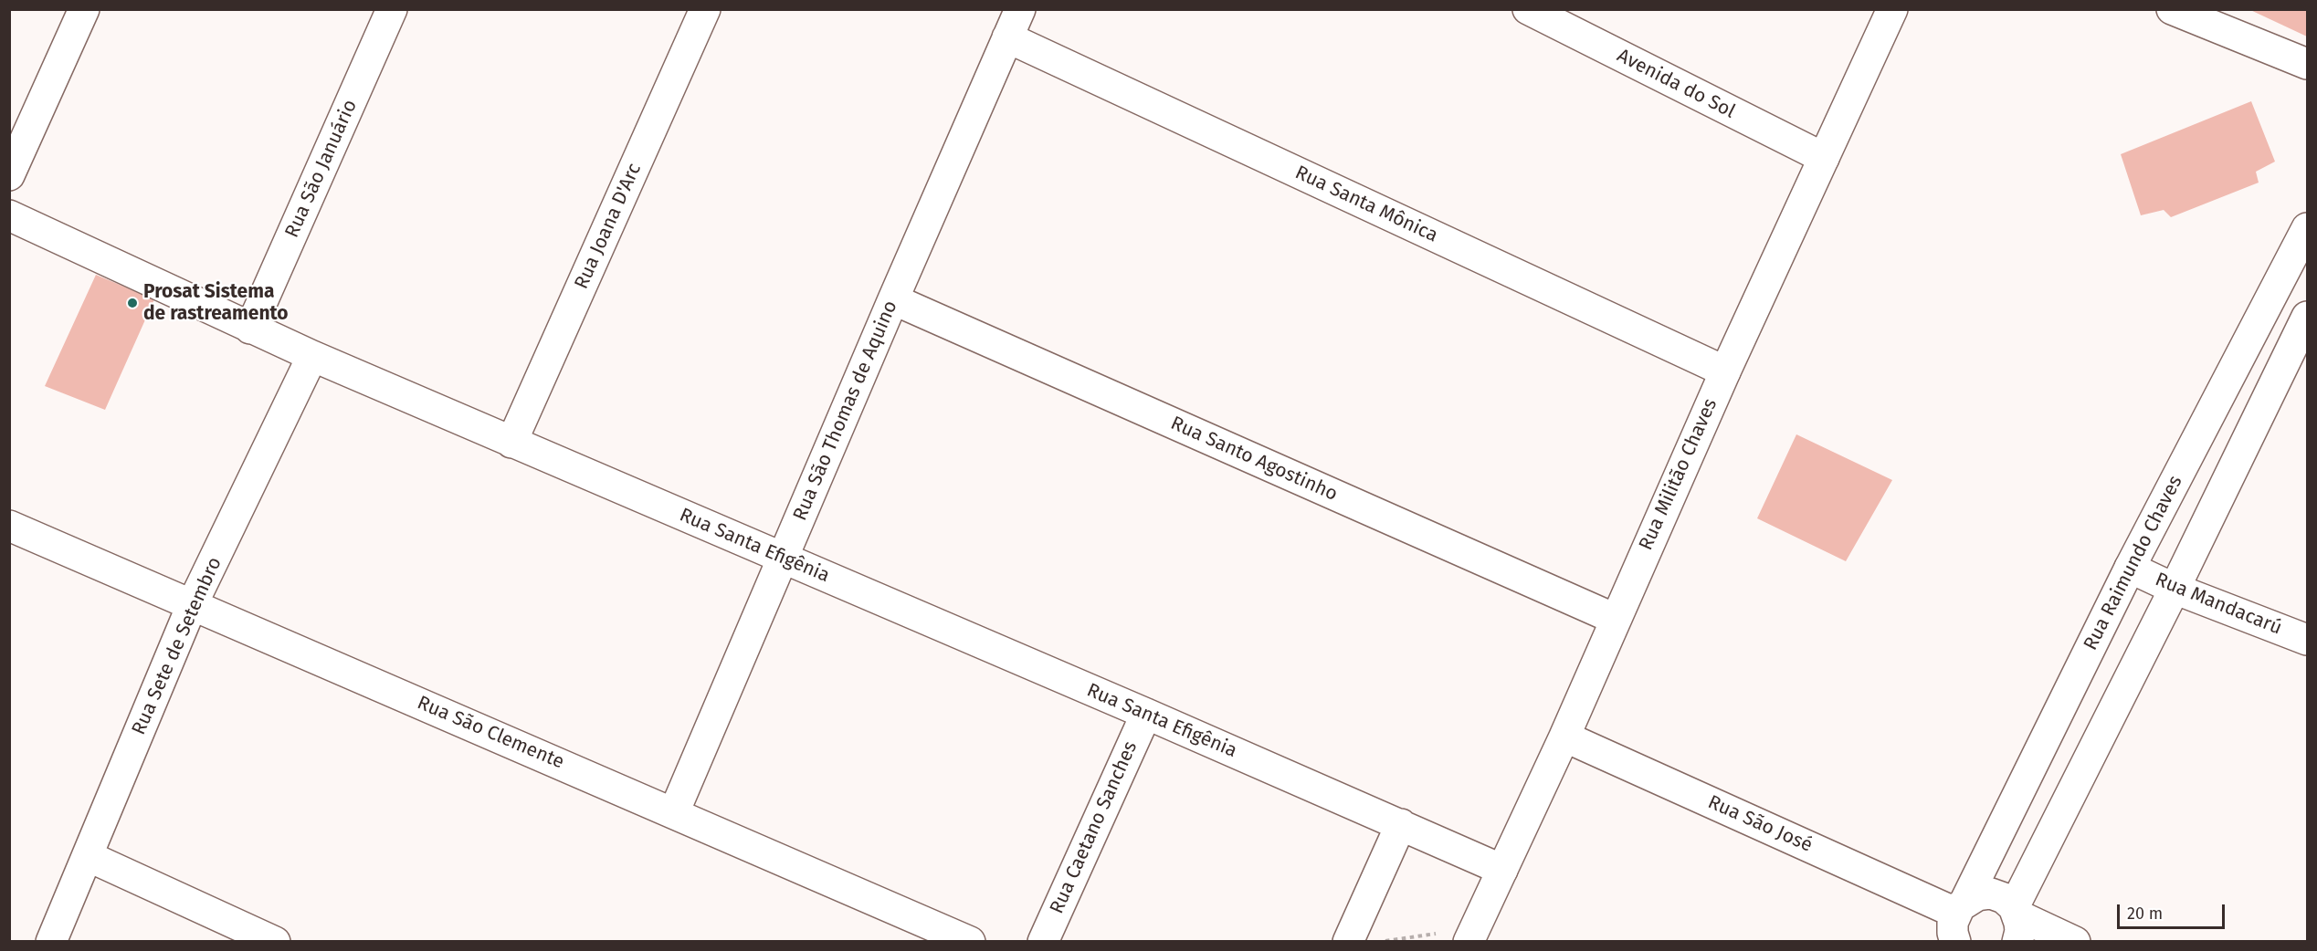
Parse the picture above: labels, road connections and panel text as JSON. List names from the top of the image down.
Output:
{
  "streets": {
    "street": [
      "Avenida do Sol",
      "Rua São Januário",
      "Rua Santa Mônica",
      "Rua Joana D'Arc",
      "Rua São Thomas de Aquino",
      "Rua Santo Agostinho",
      "Rua Militão Chaves",
      "Rua Santa Efigênia",
      "Rua Raimundo Chaves",
      "Rua Mandacarú",
      "Rua Sete de Setembro",
      "Rua São Clemente",
      "Rua São José",
      "Rua Caetano Sanches"
    ]
  },
  "crossings": [
    ["Avenida do Sol", "Rua Militão Chaves"],
    ["Rua São Januário", "Rua Santa Efigênia"],
    ["Rua Santa Mônica", "Rua São Thomas de Aquino"],
    ["Rua Santa Mônica", "Rua Militão Chaves"],
    ["Rua Joana D'Arc", "Rua Santa Efigênia"],
    ["Rua São Thomas de Aquino", "Rua Santo Agostinho"],
    ["Rua São Thomas de Aquino", "Rua Santa Efigênia"],
    ["Rua São Thomas de Aquino", "Rua São Clemente"],
    ["Rua Santo Agostinho", "Rua Militão Chaves"],
    ["Rua Militão Chaves", "Rua Santa Efigênia"],
    ["Rua Militão Chaves", "Rua São José"],
    ["Rua Santa Efigênia", "Rua Sete de Setembro"],
    ["Rua Santa Efigênia", "Rua Caetano Sanches"],
    ["Rua Raimundo Chaves", "Rua Mandacarú"],
    ["Rua Raimundo Chaves", "Rua São José"],
    ["Rua Sete de Setembro", "Rua São Clemente"]
  ],
  "places": ["Prosat Sistema de rastreamento"],
  "scale_bar": "20 m"
}
